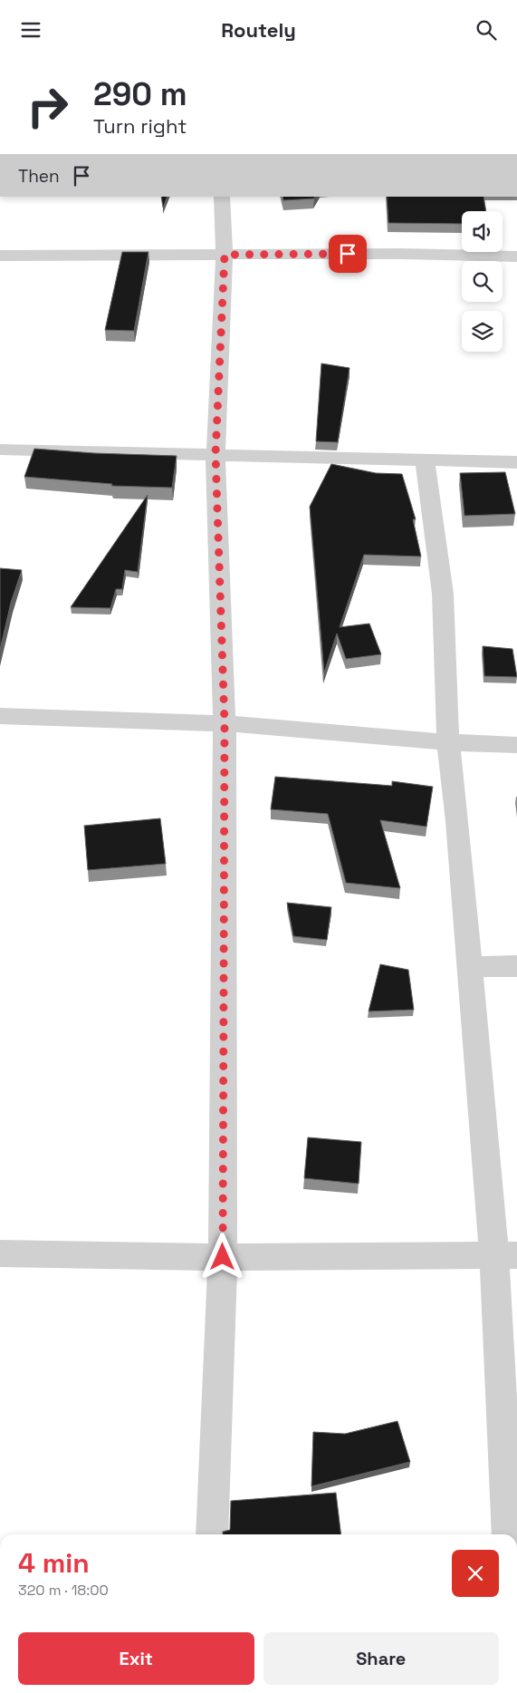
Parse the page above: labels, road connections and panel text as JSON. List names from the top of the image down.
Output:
{
  "page": {
    "header": "Routely",
    "turn": ["290 m", "Turn right"],
    "then": "Then",
    "heading": ["4 min", "320 m · 18:00"],
    "buttons": ["Exit", "Share"]
  }
}
